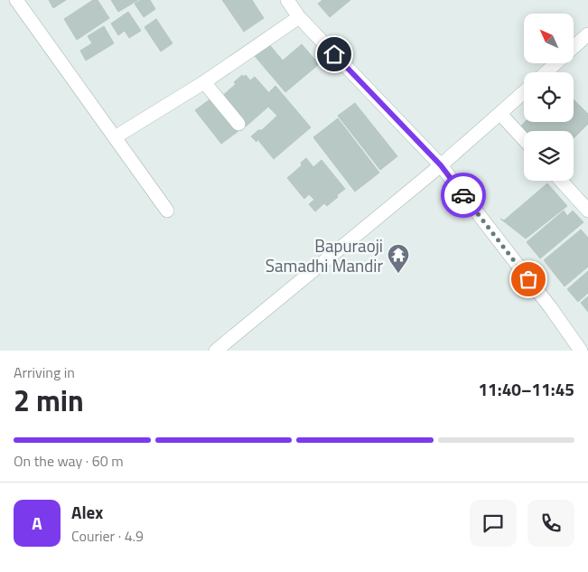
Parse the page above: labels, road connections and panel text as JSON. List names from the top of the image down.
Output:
{
  "places": {
    "temple": ["Bapuraoji Samadhi Mandir"]
  },
  "north": "top left",
  "page": {
    "heading": ["2 min", "Arriving in", "11:40–11:45"],
    "panel": ["Alex", "Courier · 4.9"],
    "bar": "On the way · 60 m",
    "round": "A"
  }
}
